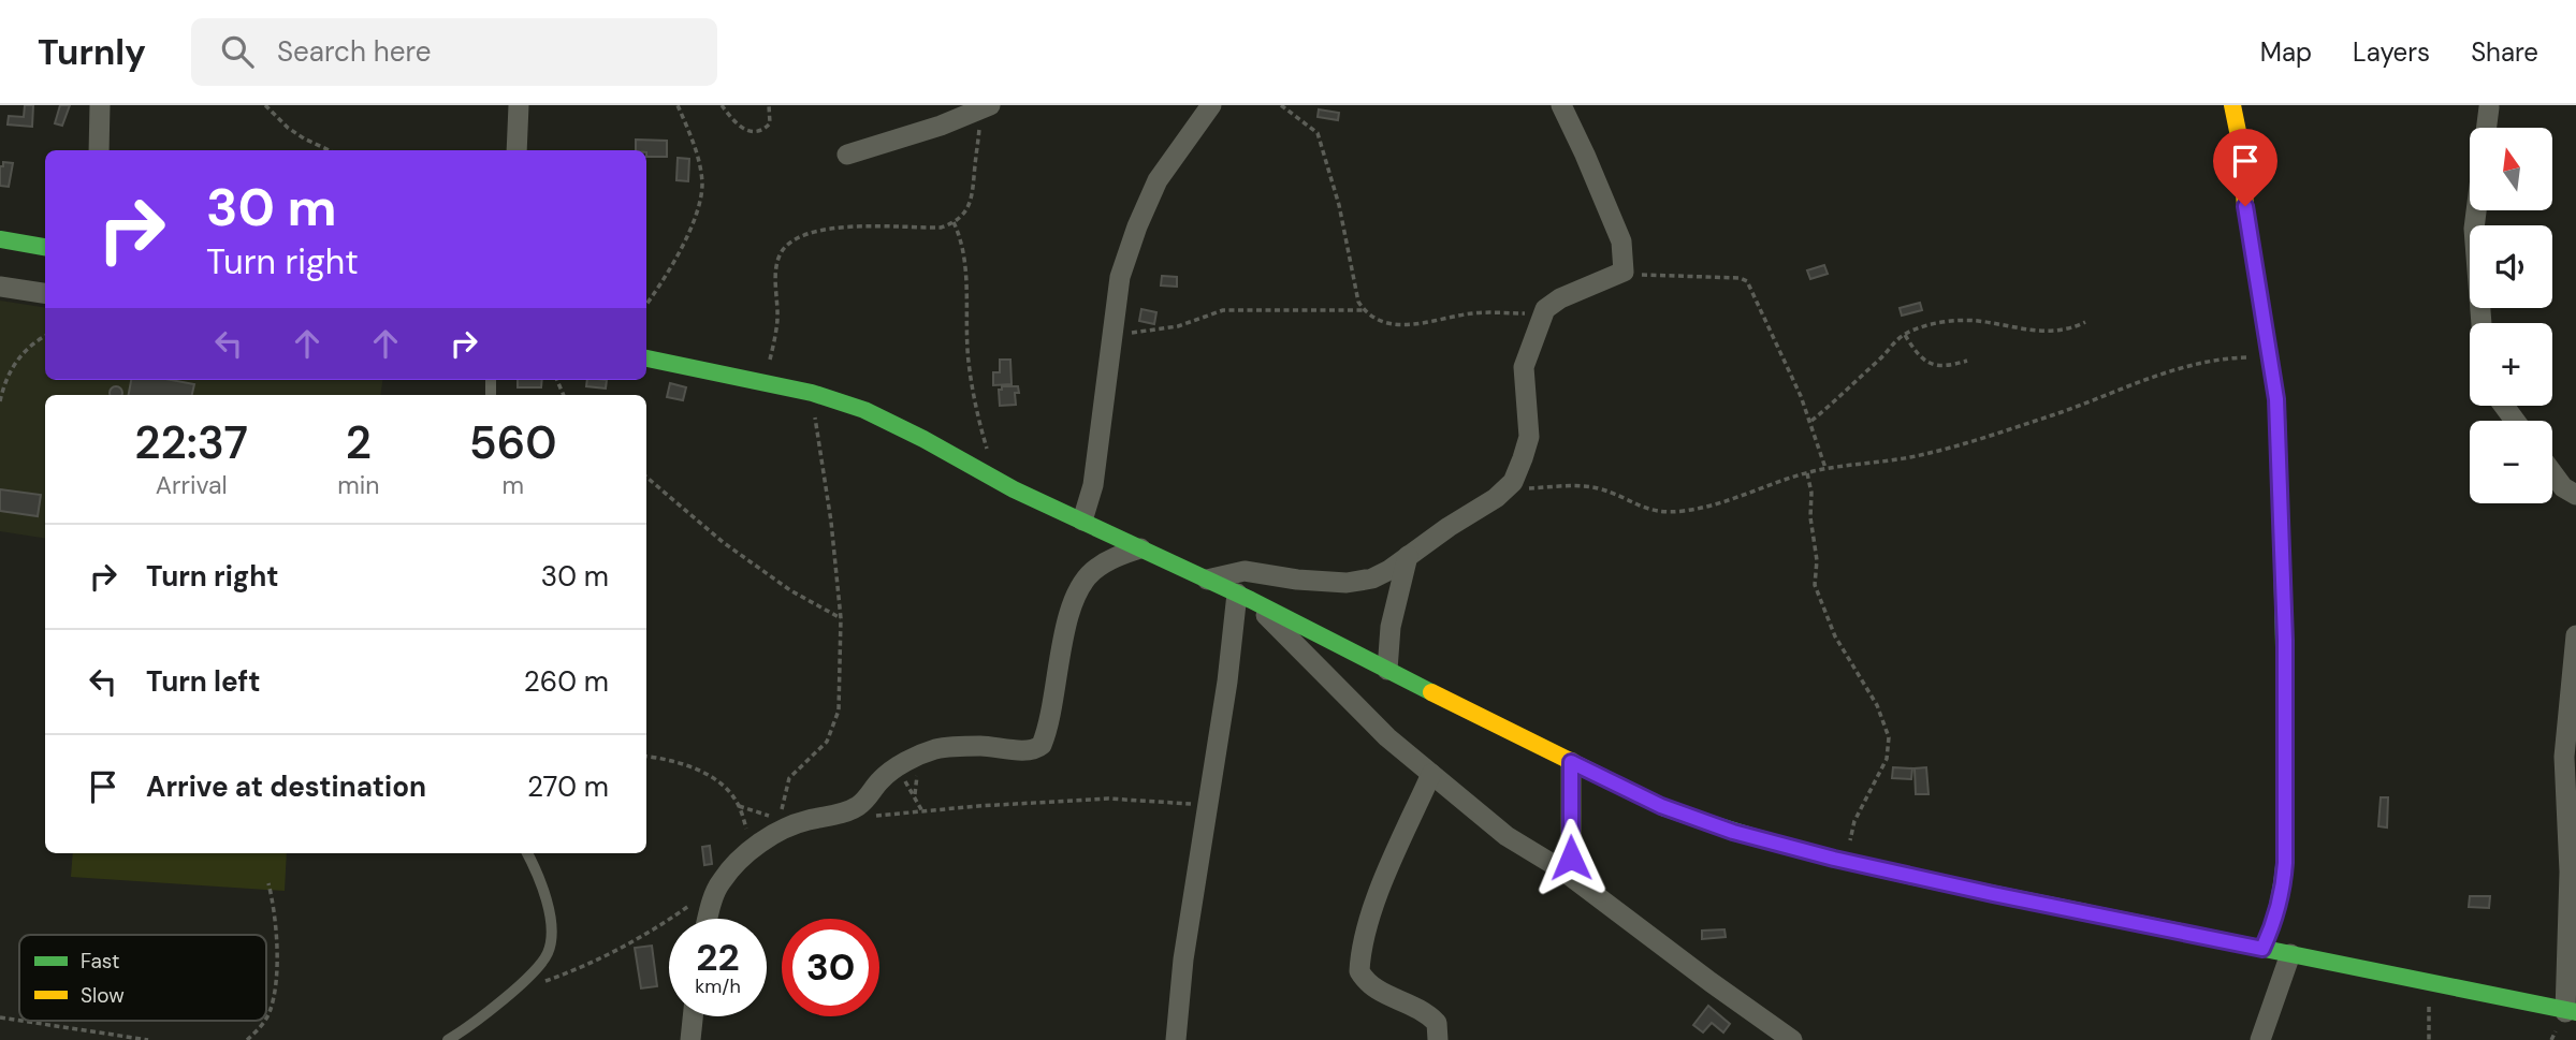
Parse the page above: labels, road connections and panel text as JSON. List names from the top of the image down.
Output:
{
  "legend": ["Fast", "Slow"],
  "north": "top",
  "page": {
    "header": "Turnly",
    "search": "Search here",
    "nav": ["Map", "Layers", "Share"],
    "map_buttons": ["+", "−"],
    "turn": ["30 m", "Turn right"],
    "eta": [
      "22:37",
      "Arrival",
      "2",
      "min",
      "560",
      "m"
    ],
    "list": [
      {
        "name": "Turn right",
        "value": "30 m"
      },
      {
        "name": "Turn left",
        "value": "260 m"
      },
      {
        "name": "Arrive at destination",
        "value": "270 m"
      }
    ],
    "speed": "22 km/h",
    "limit": "30"
  }
}
